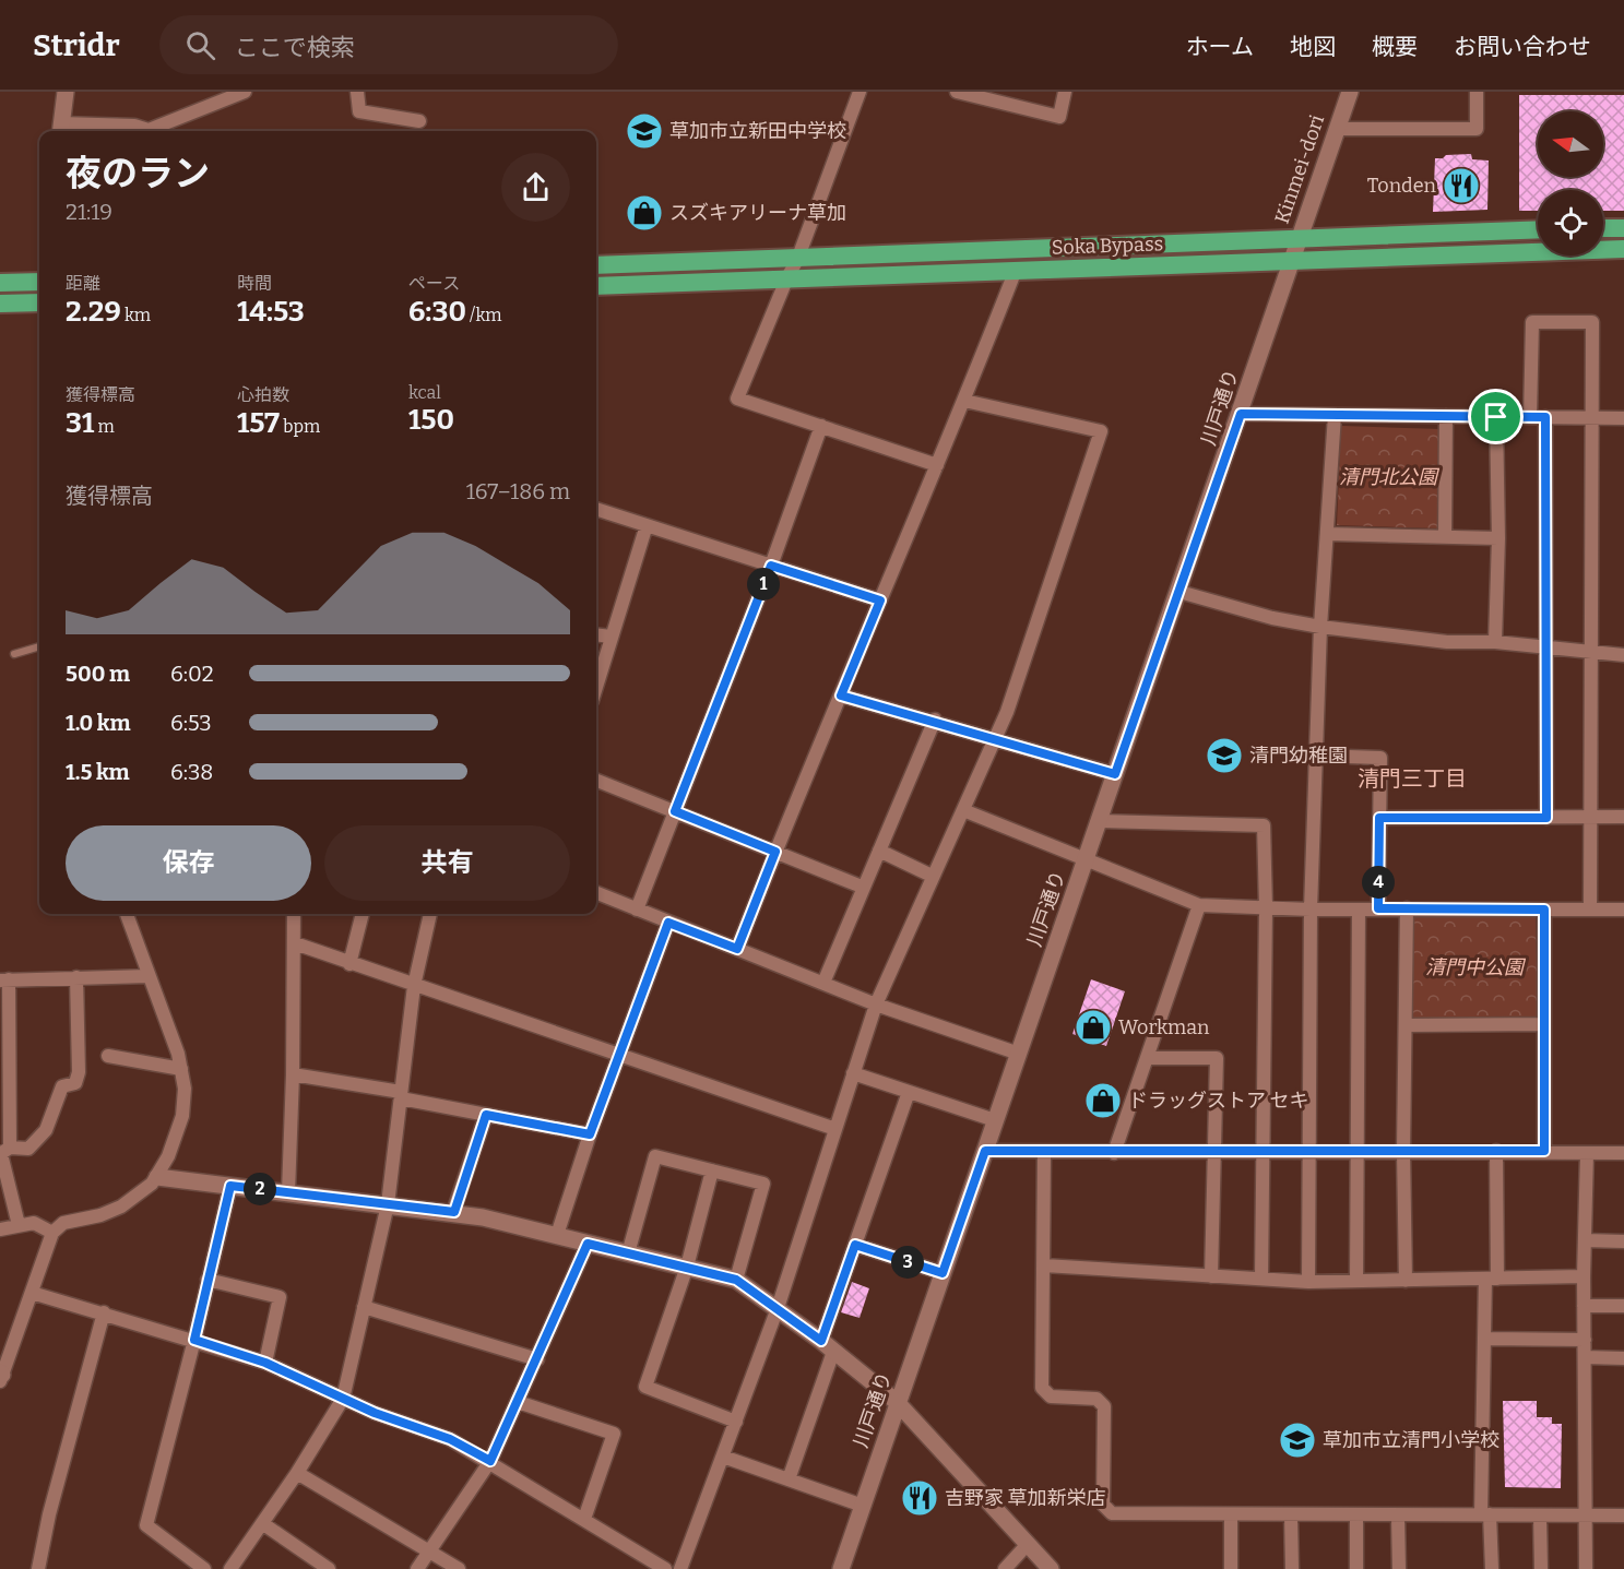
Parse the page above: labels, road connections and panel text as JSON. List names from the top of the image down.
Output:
{
  "streets": {
    "highway": ["Soka Bypass"],
    "street": ["Kinmei-dori", "川戸通り"]
  },
  "crossings": [
    ["Kinmei-dori", "Soka Bypass"],
    ["Kinmei-dori", "川戸通り"],
    ["Soka Bypass", "川戸通り"]
  ],
  "districts": ["清門三丁目"],
  "parks": ["清門北公園", "清門中公園"],
  "places": {
    "school or university": ["草加市立新田中学校", "清門幼稚園", "草加市立清門小学校"],
    "restaurant": ["Tonden", "吉野家 草加新栄店"],
    "shop": ["スズキアリーナ草加", "Workman", "ドラッグストア セキ"]
  },
  "north": "left",
  "page": {
    "header": "Stridr",
    "search": "ここで検索",
    "nav": [
      "ホーム",
      "地図",
      "概要",
      "お問い合わせ"
    ],
    "heading": ["夜のラン", "21:19"],
    "stats": [
      ["距離", "2.29 km"],
      ["時間", "14:53"],
      ["ペース", "6:30 /km"],
      ["獲得標高", "31 m"],
      ["心拍数", "157 bpm"],
      ["kcal", "150"]
    ],
    "chart": ["獲得標高", "167–186 m"],
    "pins": [
      "1",
      "4",
      "2",
      "3"
    ],
    "list": [
      {
        "name": "500 m",
        "note": "6:02"
      },
      {
        "name": "1.0 km",
        "note": "6:53"
      },
      {
        "name": "1.5 km",
        "note": "6:38"
      }
    ],
    "buttons": ["保存", "共有"]
  }
}
